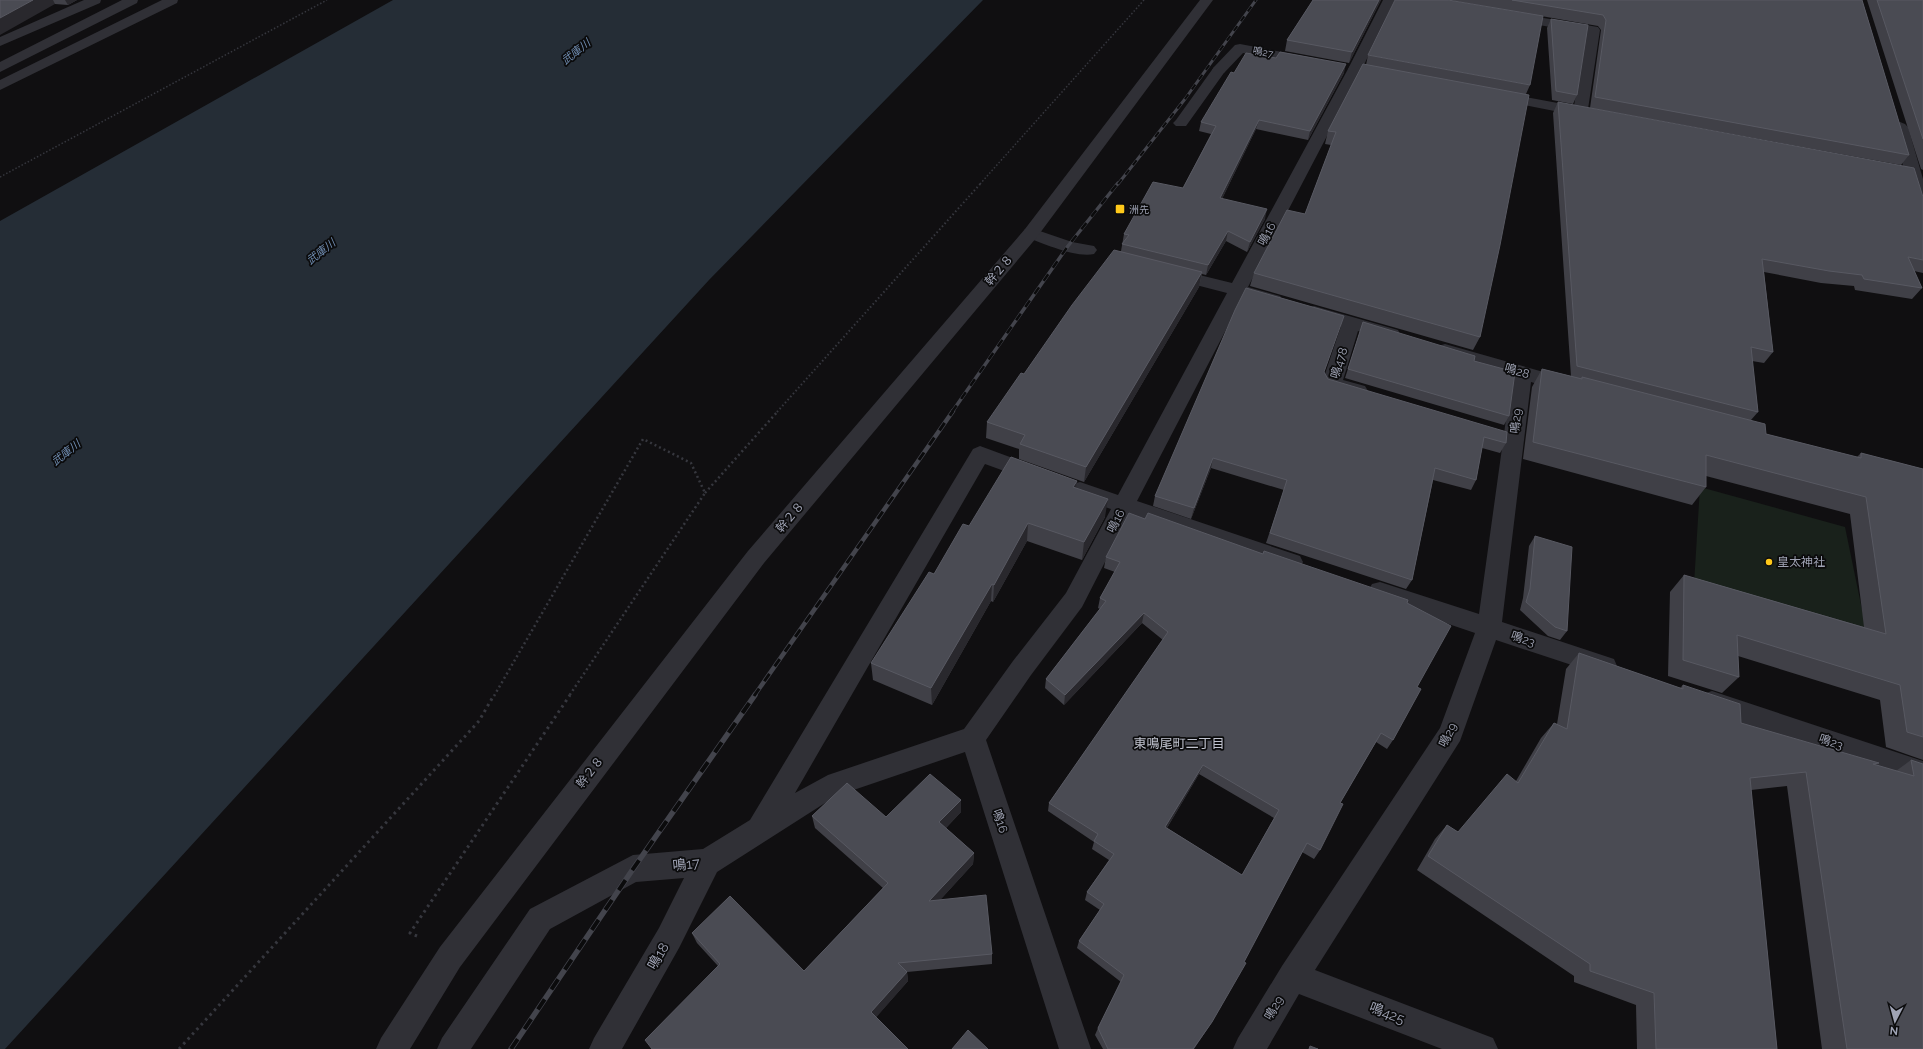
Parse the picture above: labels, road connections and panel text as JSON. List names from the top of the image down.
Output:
{
  "streets": {
    "street": [
      "鳴27",
      "鳴16",
      "幹２８",
      "鳴478",
      "鳴28",
      "鳴29",
      "鳴23",
      "鳴17",
      "鳴18",
      "鳴425"
    ]
  },
  "crossings": [
    ["鳴16", "鳴28"],
    ["鳴16", "鳴17"],
    ["鳴478", "鳴28"],
    ["鳴28", "鳴29"],
    ["鳴29", "鳴23"],
    ["鳴29", "鳴425"],
    ["鳴17", "鳴18"]
  ],
  "districts": ["東鳴尾町二丁目"],
  "water": ["武庫川"],
  "places": {
    "transit": ["洲先"],
    "other": ["皇太神社"]
  },
  "north": "bottom"
}
